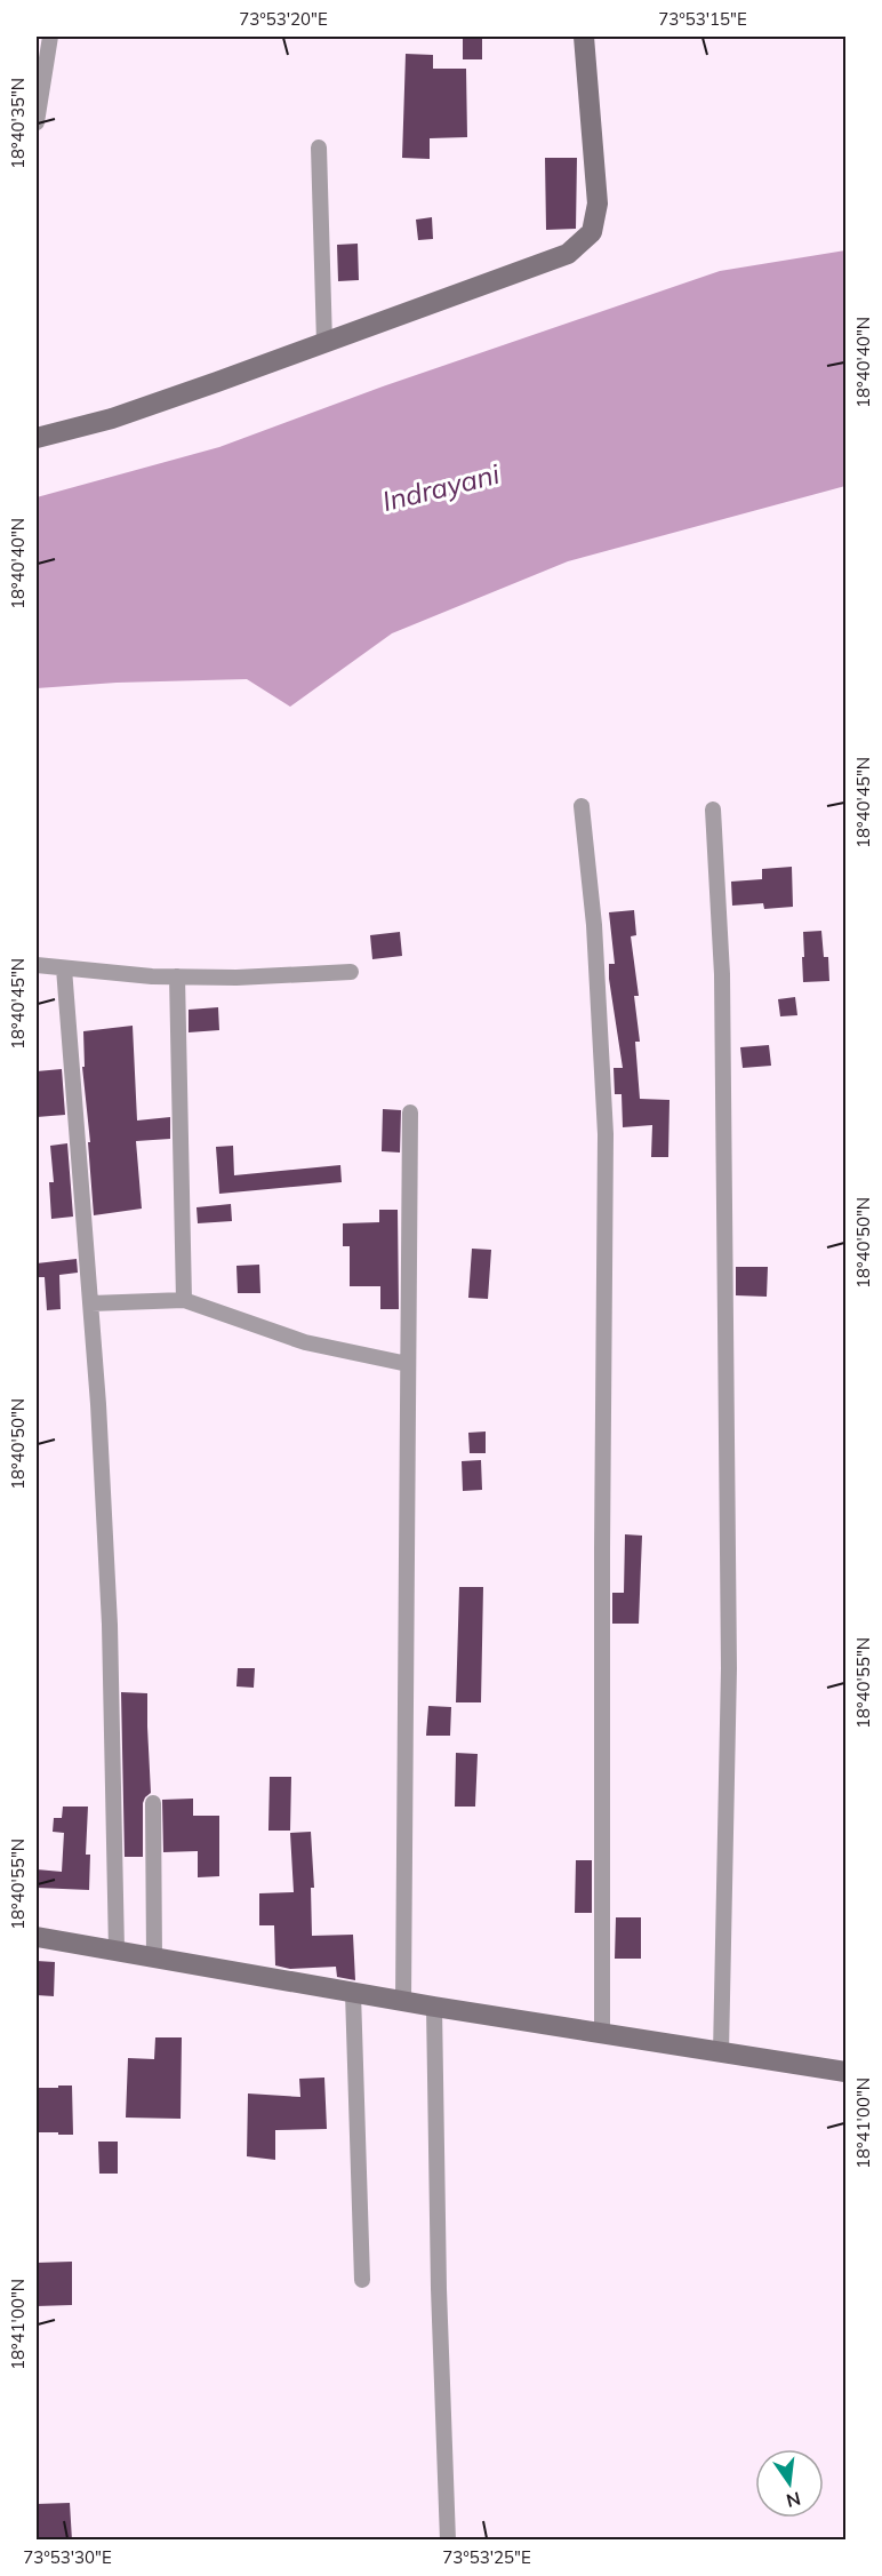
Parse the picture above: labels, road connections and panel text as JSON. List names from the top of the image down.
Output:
{
  "water": ["Indrayani"],
  "north": "bottom",
  "coordinates": [
    "73°53'20\"E",
    "73°53'15\"E",
    "18°40'35\"N",
    "18°40'40\"N",
    "18°40'45\"N",
    "18°40'50\"N",
    "18°40'55\"N",
    "18°41'00\"N",
    "73°53'30\"E",
    "73°53'25\"E"
  ]
}
